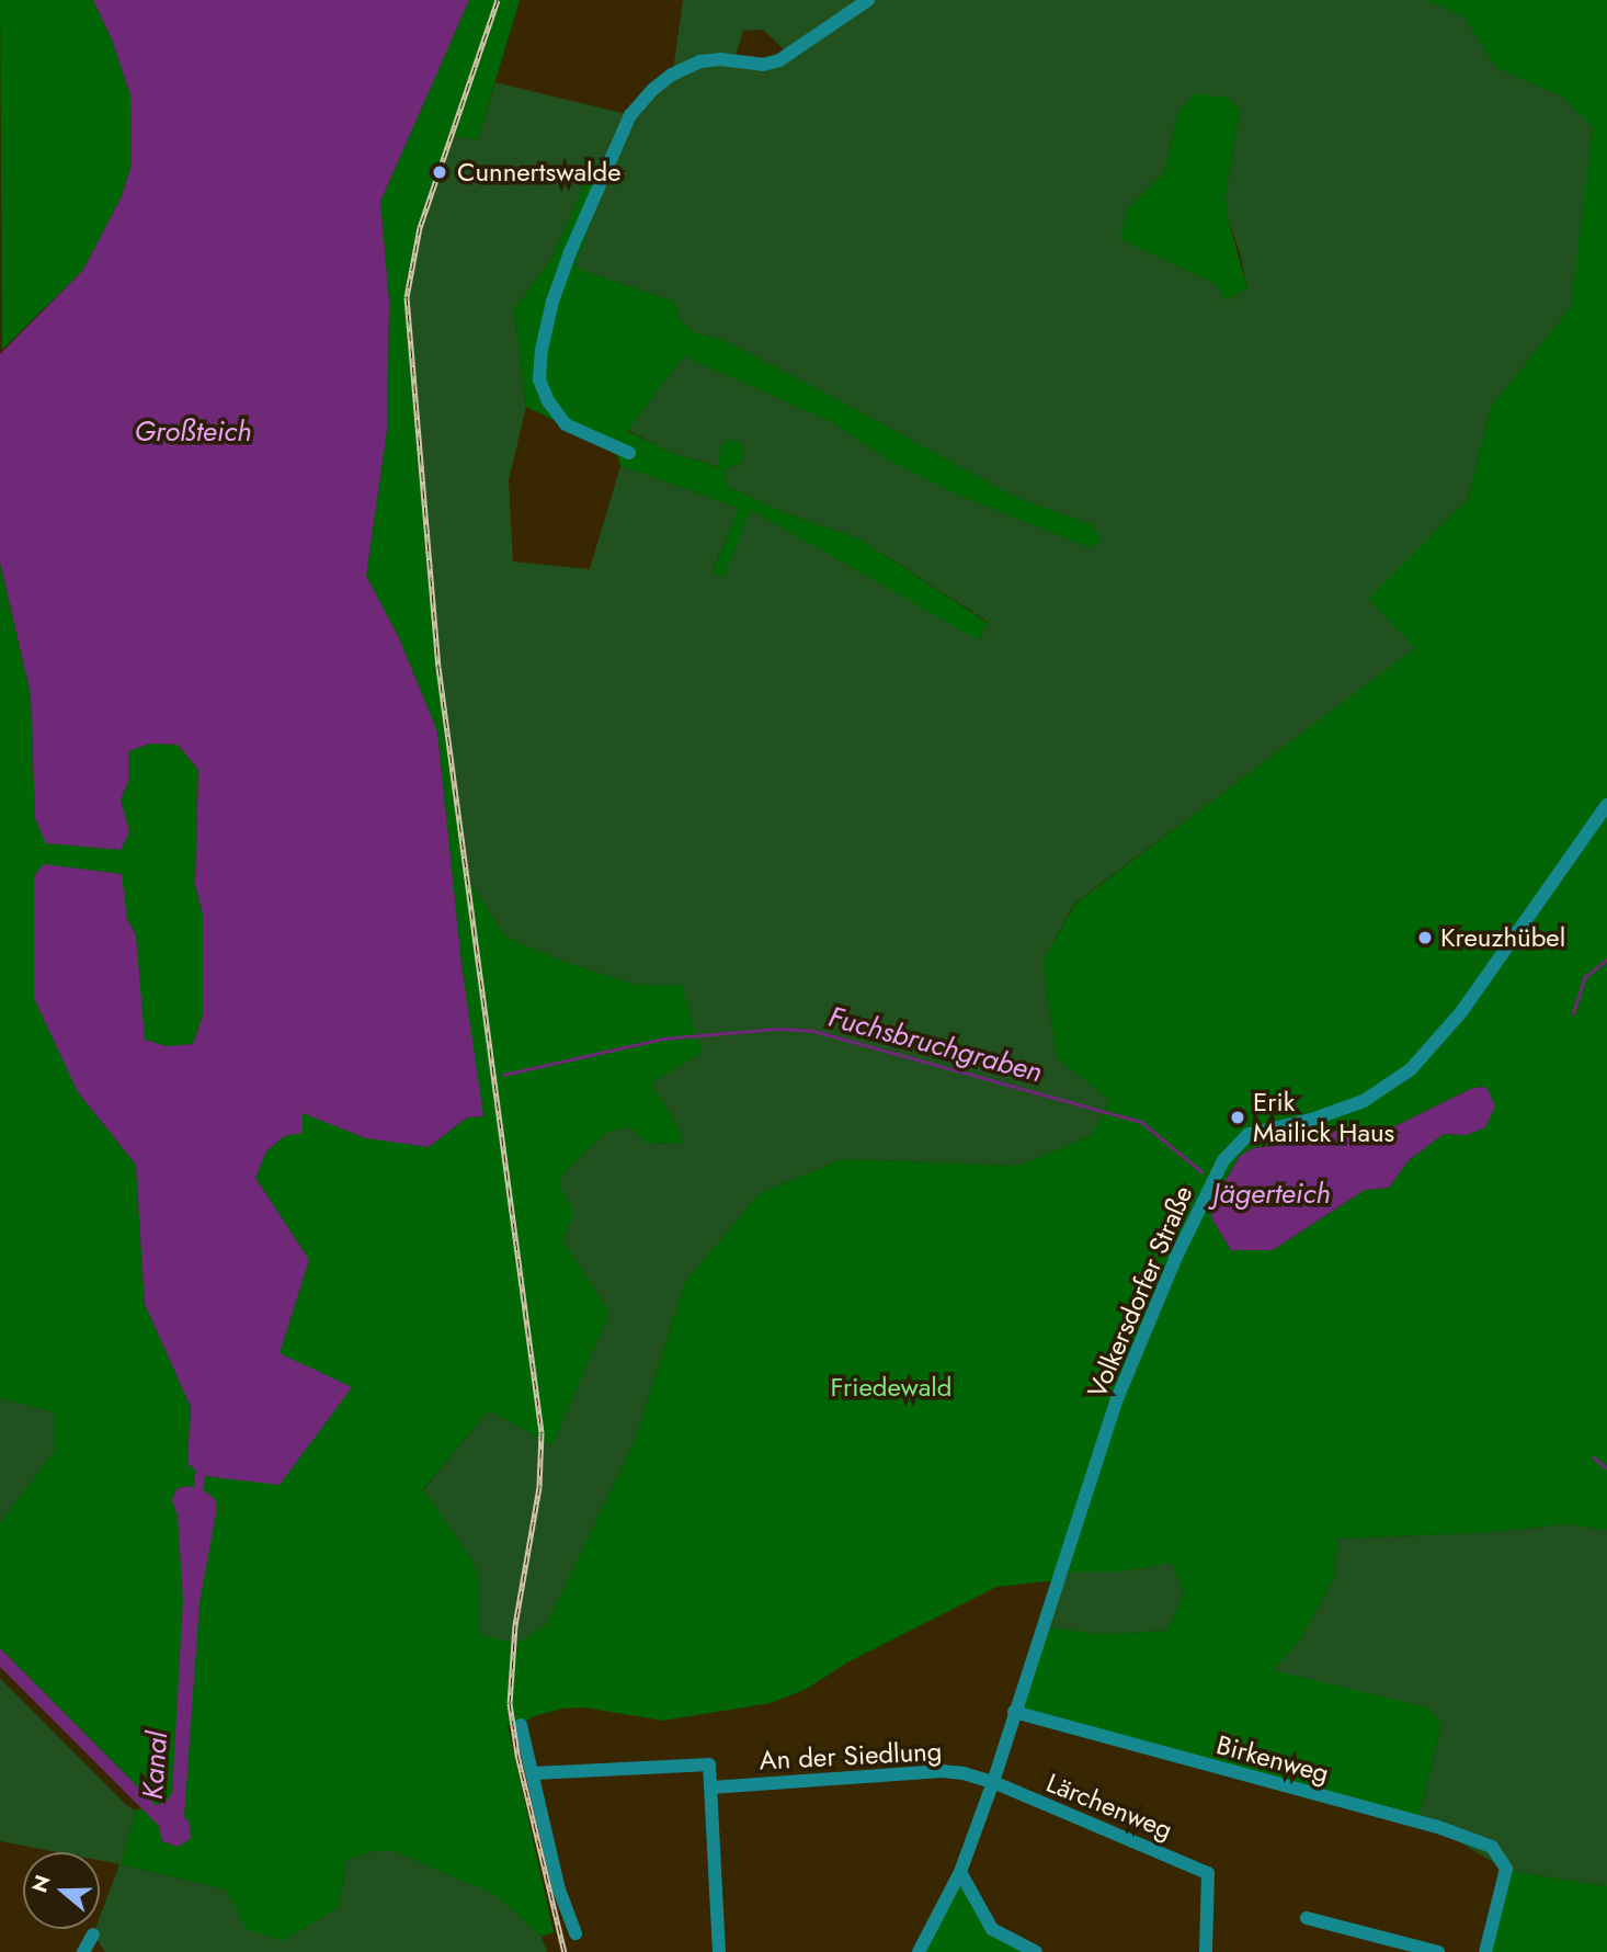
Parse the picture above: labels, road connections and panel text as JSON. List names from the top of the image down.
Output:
{
  "streets": {
    "street": [
      "Volkersdorfer Straße",
      "An der Siedlung",
      "Birkenweg",
      "Lärchenweg"
    ]
  },
  "crossings": [
    ["Volkersdorfer Straße", "An der Siedlung"],
    ["Volkersdorfer Straße", "Birkenweg"],
    ["Volkersdorfer Straße", "Lärchenweg"],
    ["An der Siedlung", "Lärchenweg"]
  ],
  "water": [
    "Großteich",
    "Fuchsbruchgraben",
    "Jägerteich",
    "Kanal"
  ],
  "parks": ["Friedewald"],
  "places": ["Cunnertswalde", "Kreuzhübel", "Erik Mailick Haus"],
  "north": "left"
}
